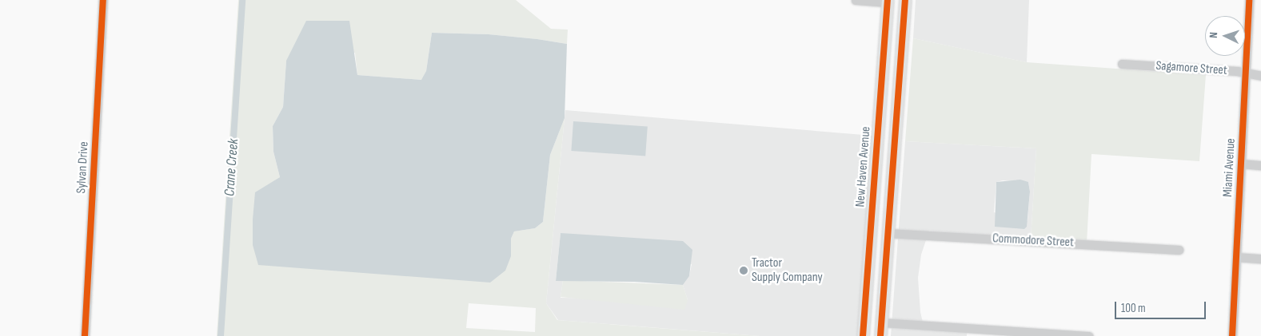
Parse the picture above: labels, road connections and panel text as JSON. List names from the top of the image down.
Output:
{
  "streets": {
    "main road": ["New Haven Avenue"],
    "street": [
      "Sagamore Street",
      "Sylvan Drive",
      "Miami Avenue",
      "Commodore Street"
    ]
  },
  "crossings": [
    ["Sagamore Street", "Miami Avenue"]
  ],
  "water": ["Crane Creek"],
  "places": ["Tractor Supply Company"],
  "scale_bar": "100 m",
  "north": "left"
}
